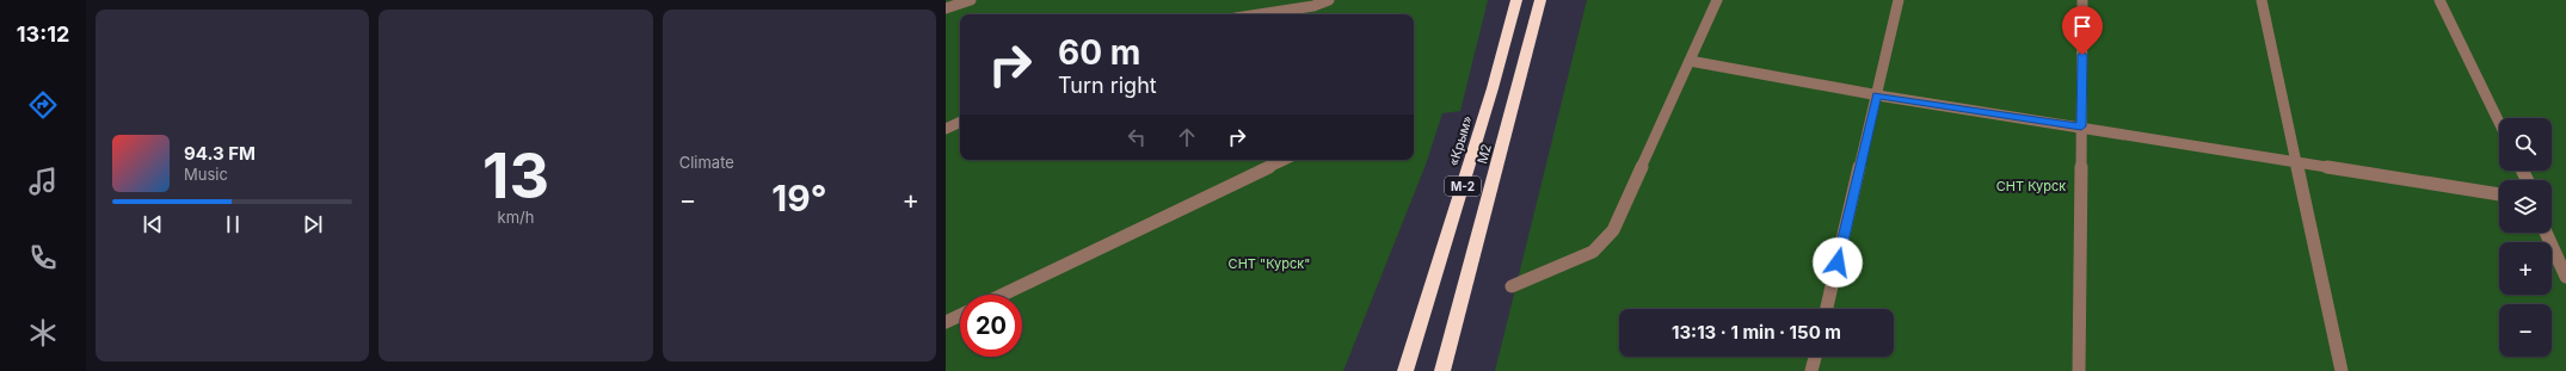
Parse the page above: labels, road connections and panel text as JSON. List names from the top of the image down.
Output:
{
  "streets": {
    "highway": ["«Крым»", "М2", "М-2"]
  },
  "parks": ["СНТ Курск", "СНТ \"Курск\""],
  "page": {
    "tabs": "13:12",
    "tile": [
      ["13", "km/h"],
      "Climate"
    ],
    "turn": ["60 m", "Turn right"],
    "map_buttons": ["+", "−"],
    "song": ["94.3 FM", "Music"],
    "heat": ["−", "19°", "+"],
    "limit": "20",
    "trip": "13:13 · 1 min · 150 m"
  }
}
